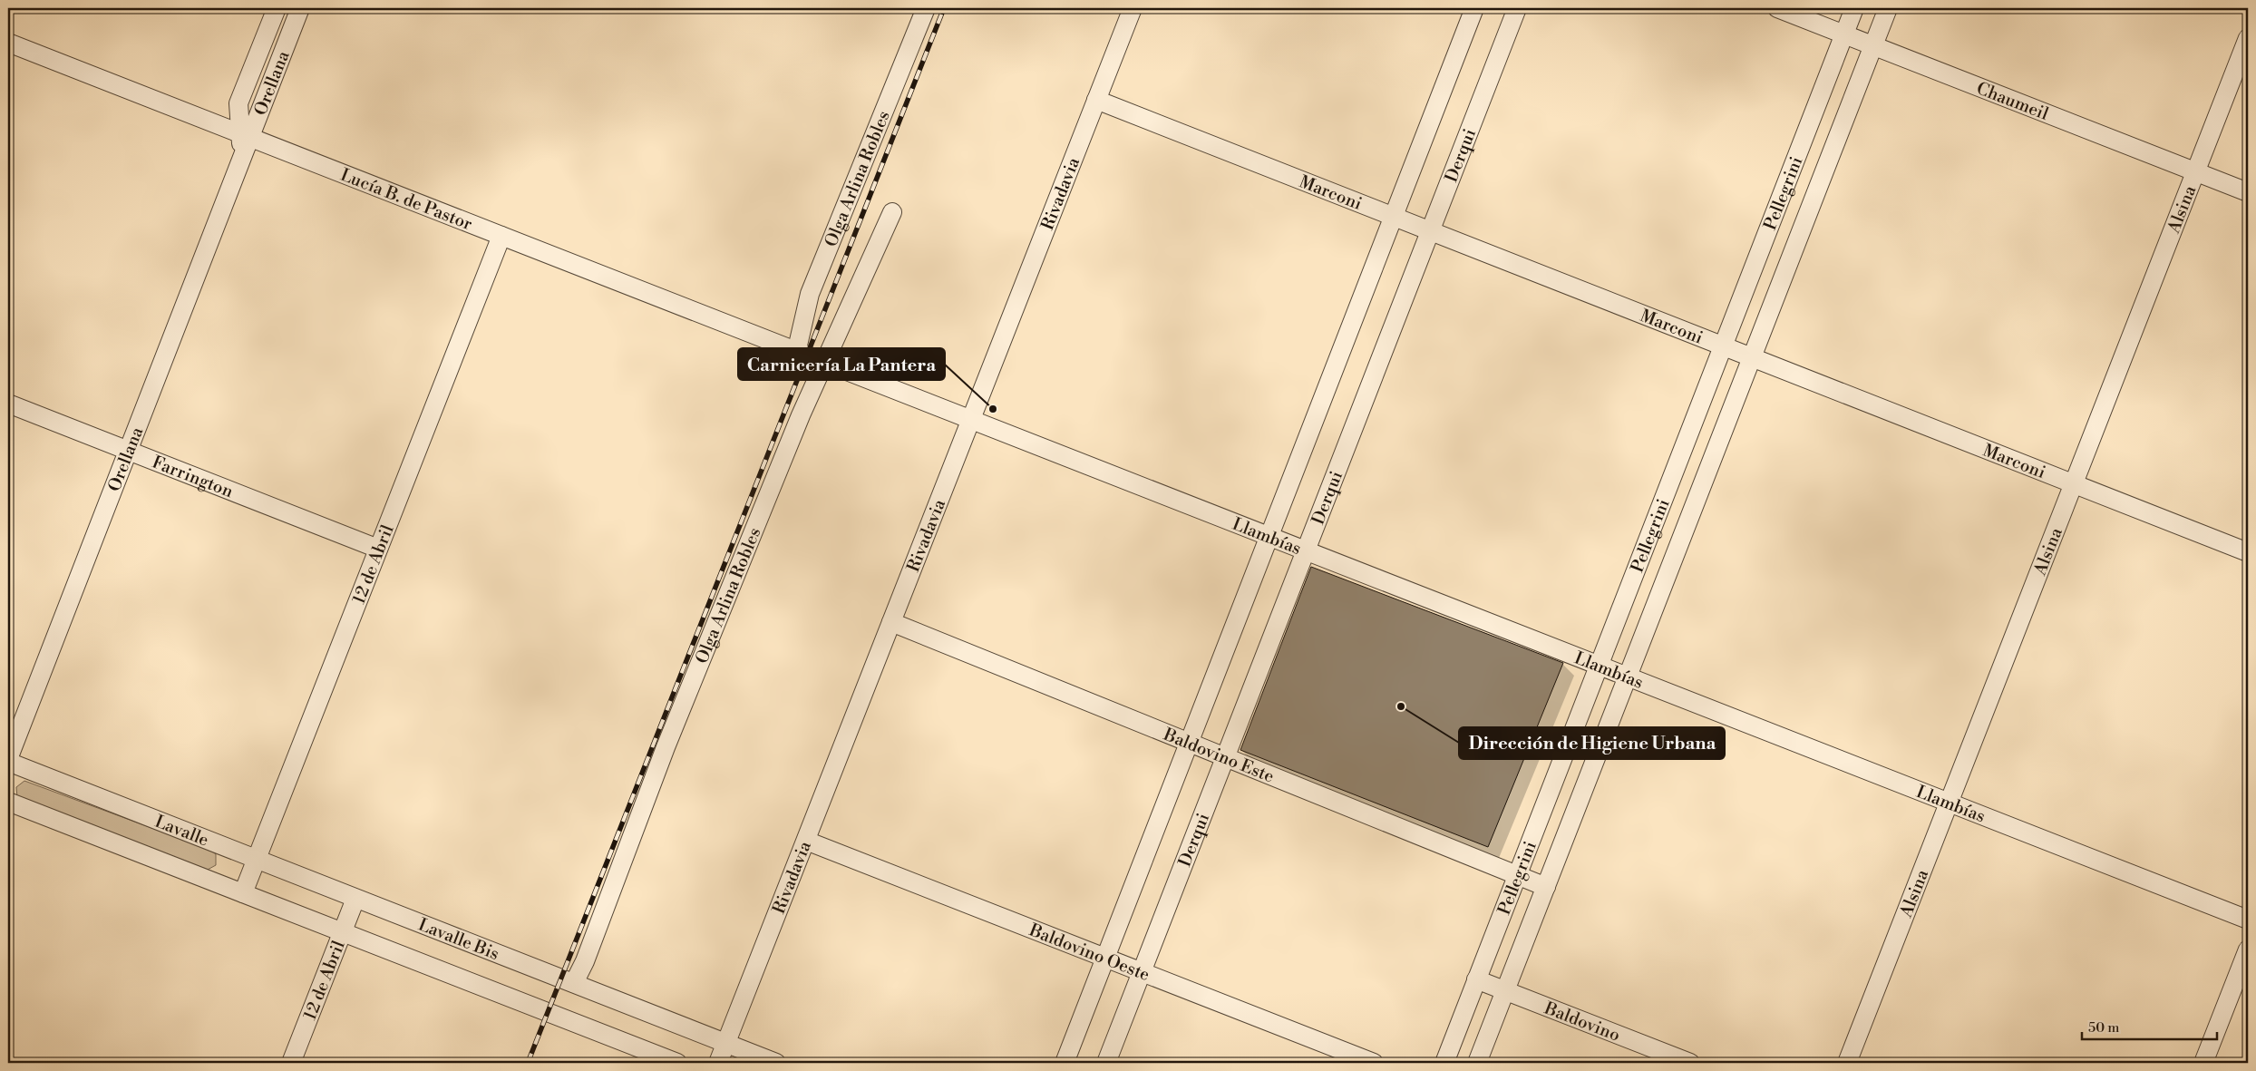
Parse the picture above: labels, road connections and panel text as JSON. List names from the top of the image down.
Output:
{
  "streets": {
    "street": [
      "Orellana",
      "Chaumeil",
      "Derqui",
      "Olga Arlina Robles",
      "Marconi",
      "Rivadavia",
      "Pellegrini",
      "Lucía B. de Pastor",
      "Alsina",
      "Farrington",
      "Llambías",
      "12 de Abril",
      "Baldovino Este",
      "Lavalle",
      "Lavalle Bis",
      "Baldovino Oeste",
      "Baldovino"
    ]
  },
  "crossings": [
    ["Orellana", "Lucía B. de Pastor"],
    ["Orellana", "Farrington"],
    ["Orellana", "Lavalle"],
    ["Chaumeil", "Pellegrini"],
    ["Chaumeil", "Alsina"],
    ["Derqui", "Marconi"],
    ["Derqui", "Llambías"],
    ["Derqui", "Baldovino Este"],
    ["Derqui", "Baldovino Oeste"],
    ["Olga Arlina Robles", "Lucía B. de Pastor"],
    ["Olga Arlina Robles", "Llambías"],
    ["Olga Arlina Robles", "Lavalle Bis"],
    ["Marconi", "Rivadavia"],
    ["Marconi", "Pellegrini"],
    ["Marconi", "Alsina"],
    ["Rivadavia", "Llambías"],
    ["Rivadavia", "Baldovino Este"],
    ["Rivadavia", "Lavalle Bis"],
    ["Rivadavia", "Baldovino Oeste"],
    ["Pellegrini", "Llambías"],
    ["Pellegrini", "Baldovino Este"],
    ["Pellegrini", "Baldovino"],
    ["Lucía B. de Pastor", "Llambías"],
    ["Lucía B. de Pastor", "12 de Abril"],
    ["Alsina", "Llambías"],
    ["Farrington", "12 de Abril"],
    ["12 de Abril", "Lavalle"],
    ["12 de Abril", "Lavalle Bis"],
    ["Lavalle", "Lavalle Bis"]
  ],
  "places": ["Carnicería La Pantera", "Dirección de Higiene Urbana"],
  "scale_bar": "50 m"
}
